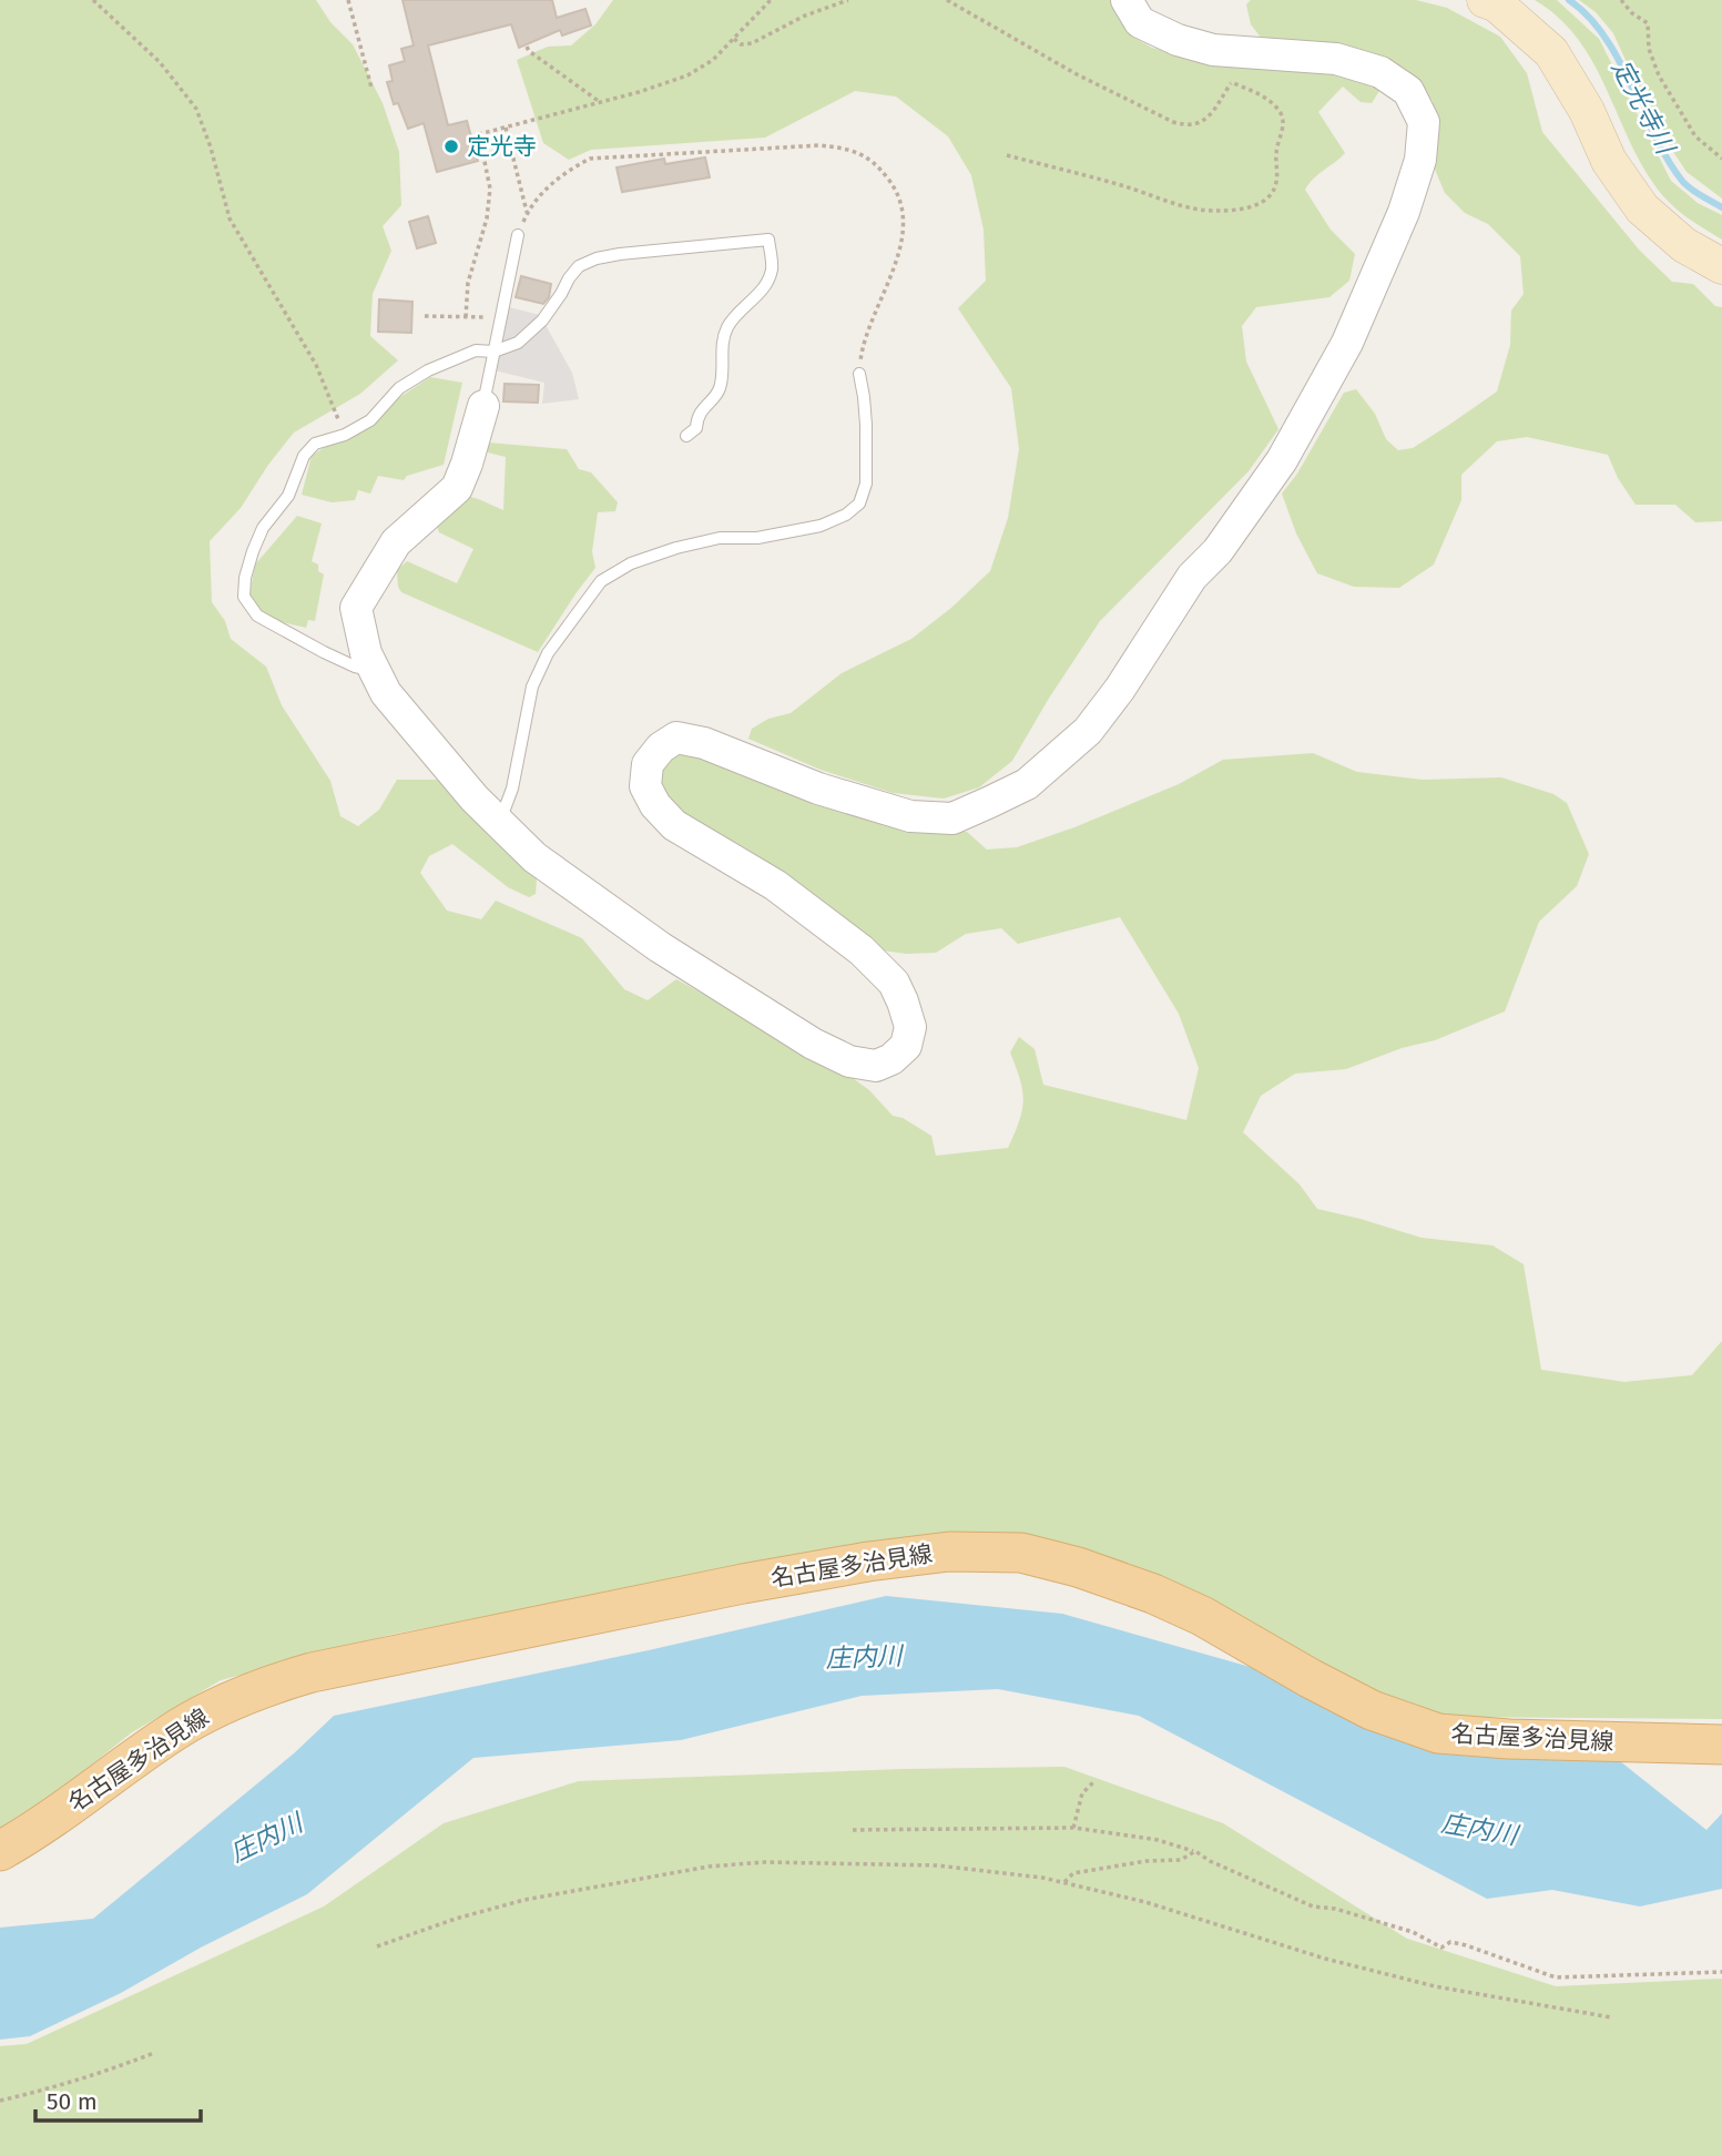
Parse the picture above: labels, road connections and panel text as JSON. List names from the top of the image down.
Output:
{
  "streets": {
    "main road": ["名古屋多治見線"]
  },
  "water": ["定光寺川", "庄内川"],
  "places": ["定光寺"],
  "scale_bar": "50 m"
}
